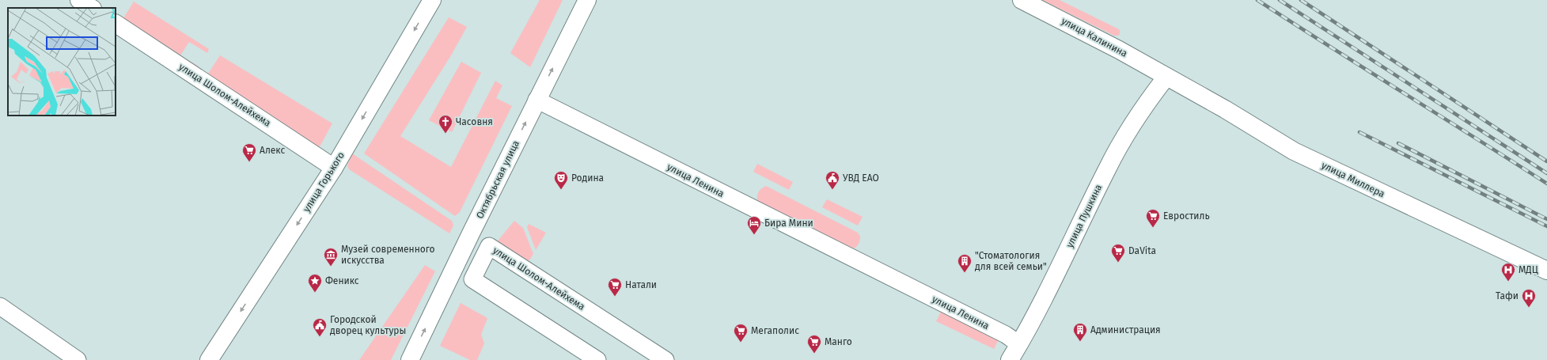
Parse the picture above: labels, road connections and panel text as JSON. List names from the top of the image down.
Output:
{
  "streets": {
    "main road": [
      "улица Калинина",
      "улица Шолом-Алейхема",
      "Октябрьская улица",
      "улица Миллера",
      "улица Горького",
      "улица Пушкина"
    ],
    "street": ["улица Ленина"]
  },
  "crossings": [
    ["улица Калинина", "улица Миллера"],
    ["улица Калинина", "улица Пушкина"],
    ["улица Шолом-Алейхема", "улица Горького"],
    ["Октябрьская улица", "улица Ленина"],
    ["улица Миллера", "улица Пушкина"],
    ["улица Ленина", "улица Пушкина"]
  ],
  "one_way": ["Октябрьская улица", "улица Горького"],
  "places": {
    "church": ["Часовня"],
    "supermarket": [
      "Алекс",
      "Евростиль",
      "DaVita",
      "Натали",
      "Мегаполис",
      "Манго"
    ],
    "theatre": ["Родина"],
    "public building": ["УВД ЕАО", "Городской дворец культуры"],
    "hotel": ["Бира Мини"],
    "museum": ["Музей современного искусства"],
    "building": ["\"Стоматология для всей семьи\"", "Администрация"],
    "hospital": ["МДЦ", "Тафи"],
    "place": ["Феникс"]
  }
}
